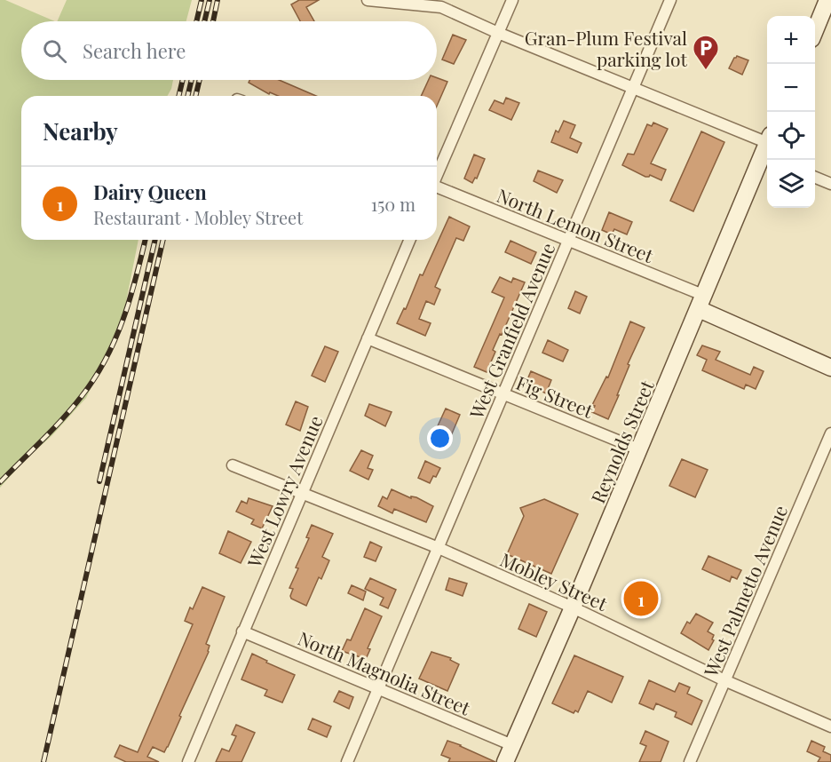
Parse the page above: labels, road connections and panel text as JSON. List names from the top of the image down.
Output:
{
  "streets": {
    "main road": ["Reynolds Street"],
    "street": [
      "North Lemon Street",
      "West Granfield Avenue",
      "Fig Street",
      "West Lowry Avenue",
      "Mobley Street",
      "West Palmetto Avenue",
      "North Magnolia Street"
    ]
  },
  "crossings": [
    ["North Lemon Street", "West Granfield Avenue"],
    ["North Lemon Street", "Reynolds Street"],
    ["West Granfield Avenue", "Fig Street"],
    ["West Granfield Avenue", "Mobley Street"],
    ["West Granfield Avenue", "North Magnolia Street"],
    ["Fig Street", "Reynolds Street"],
    ["Fig Street", "West Lowry Avenue"],
    ["Reynolds Street", "Mobley Street"],
    ["Reynolds Street", "North Magnolia Street"],
    ["West Lowry Avenue", "Mobley Street"],
    ["West Lowry Avenue", "North Magnolia Street"],
    ["Mobley Street", "West Palmetto Avenue"]
  ],
  "places": {
    "parking": ["Gran-Plum Festival parking lot"]
  },
  "page": {
    "map_buttons": ["+", "−"],
    "search": "Search here",
    "heading": "Nearby",
    "list": [
      {
        "mark": "1",
        "name": "Dairy Queen",
        "note": "Restaurant · Mobley Street",
        "value": "150 m"
      }
    ],
    "pins": "1"
  }
}
